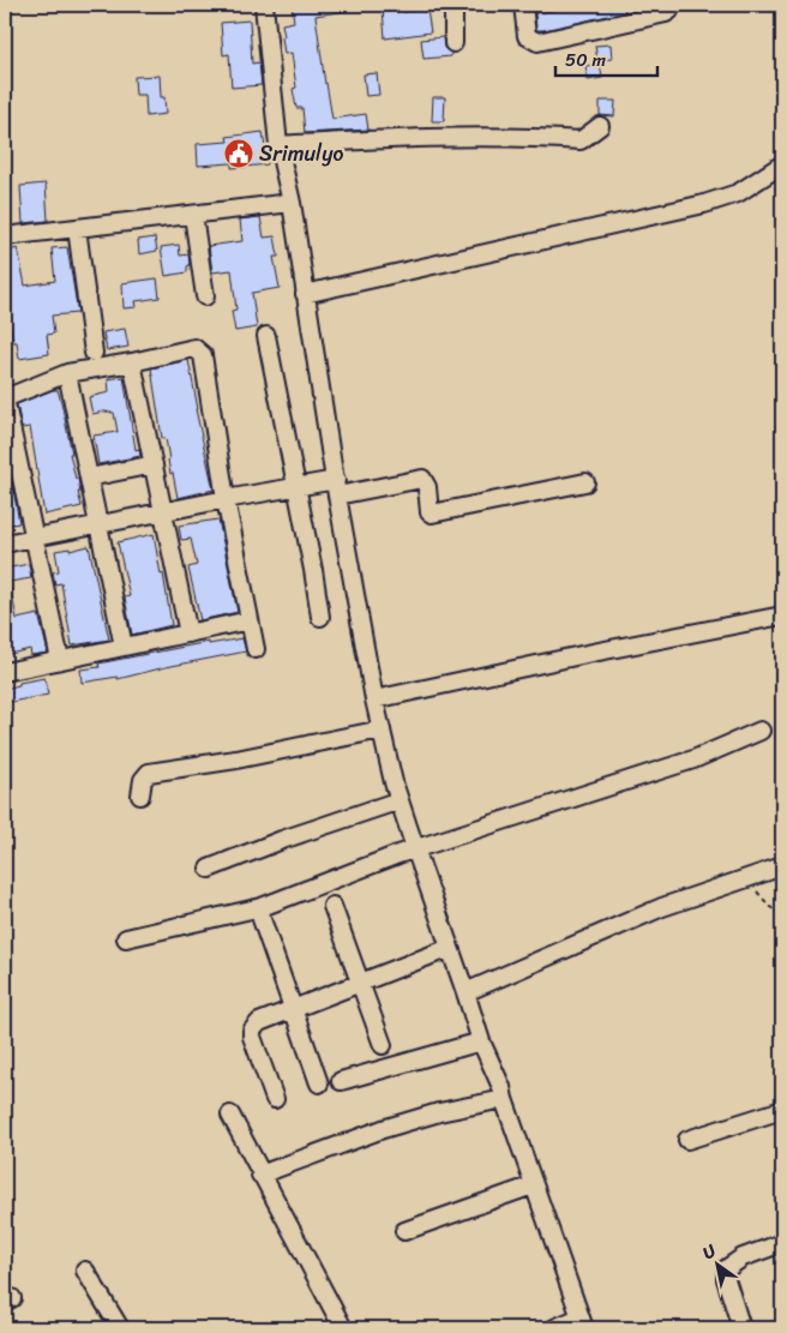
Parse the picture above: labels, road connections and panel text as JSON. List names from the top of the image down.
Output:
{
  "places": {
    "public building": ["Srimulyo"]
  },
  "scale_bar": "50 m",
  "north": "top left"
}
